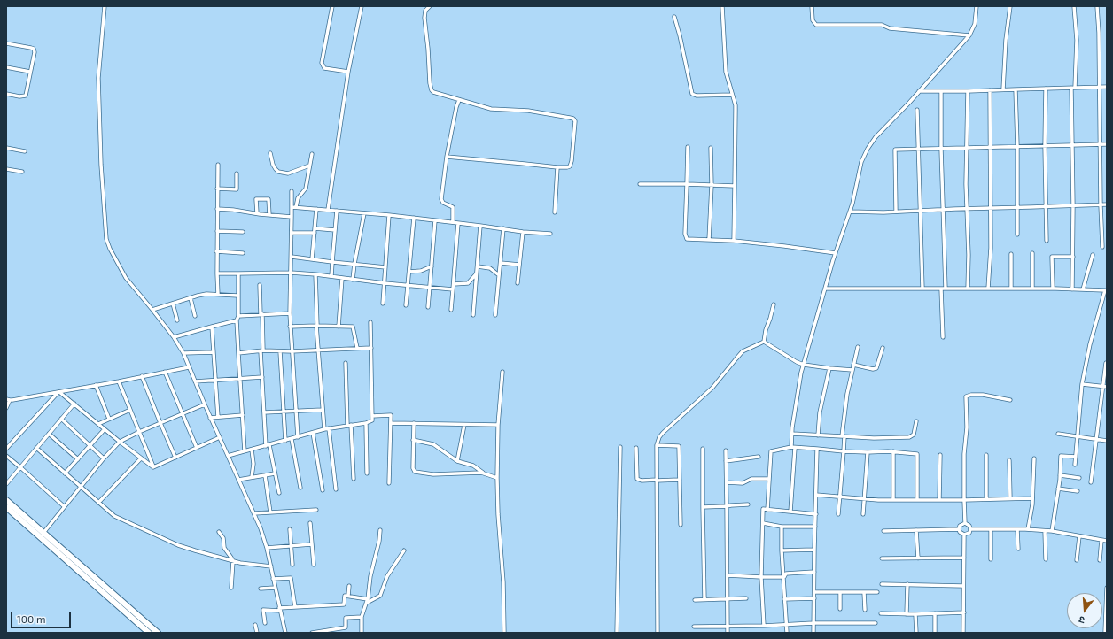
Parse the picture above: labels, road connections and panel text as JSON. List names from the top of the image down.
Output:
{
  "scale_bar": "100 m",
  "north": "bottom"
}
